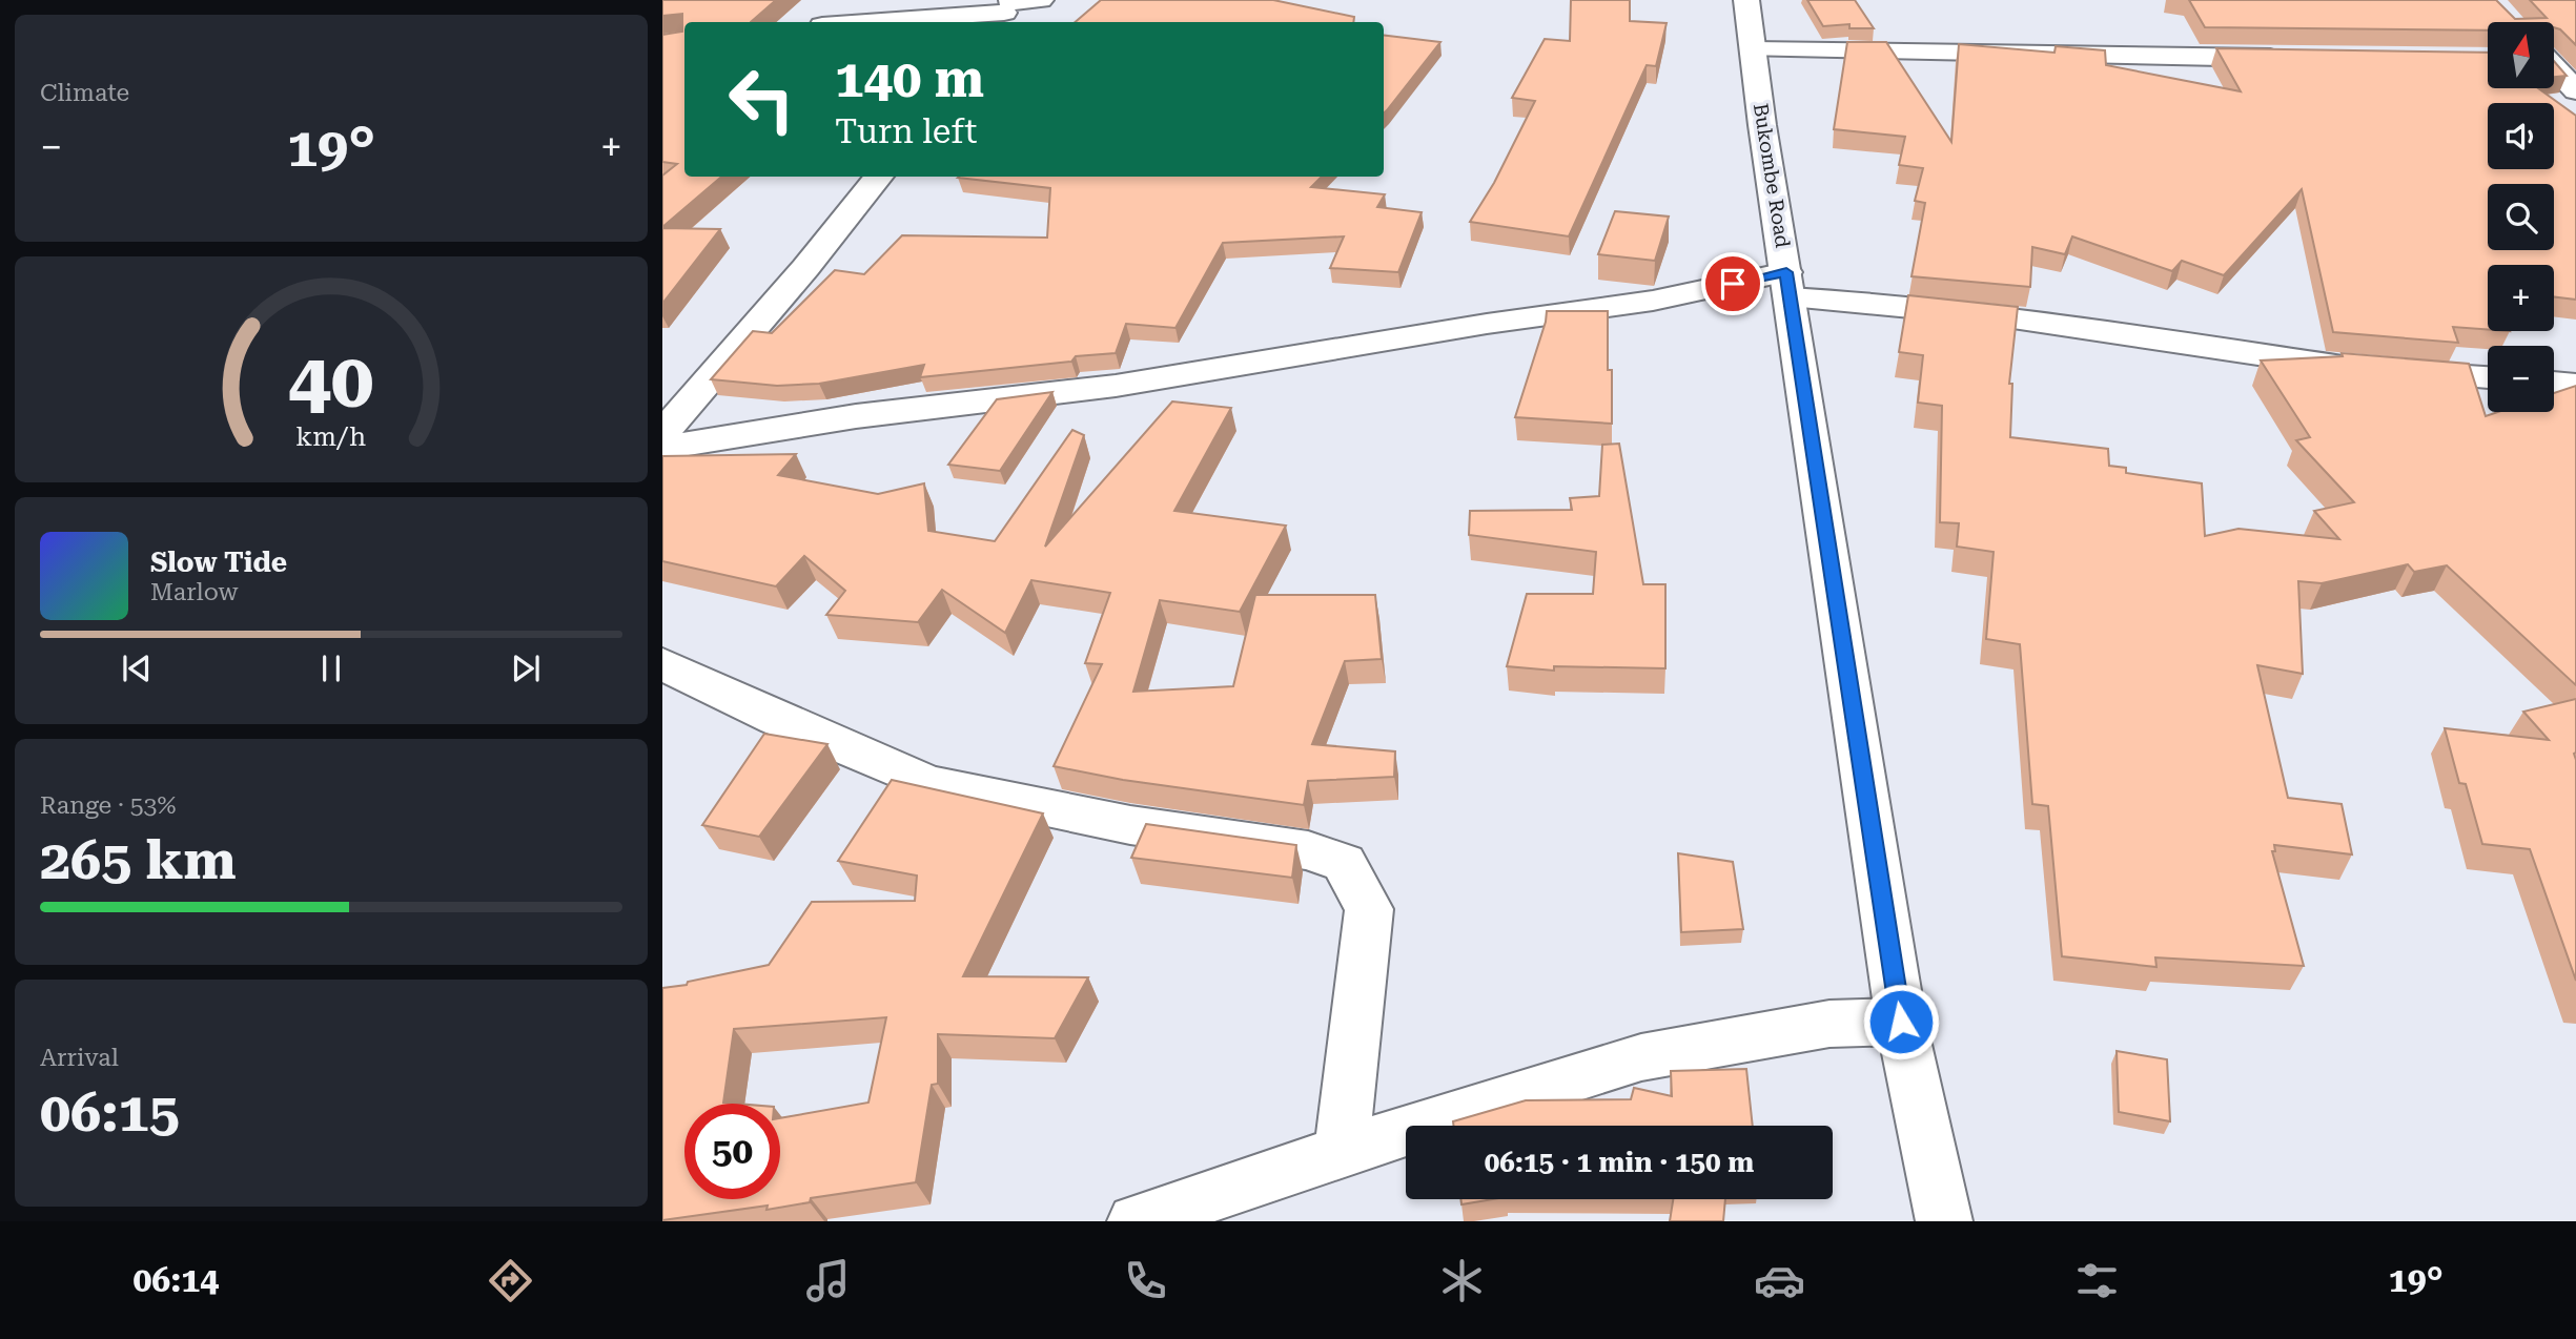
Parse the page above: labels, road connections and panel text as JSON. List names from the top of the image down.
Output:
{
  "streets": {
    "street": ["Bukombe Road"]
  },
  "north": "top",
  "page": {
    "tile": [
      "Climate",
      ["Range · 53%", "265 km"],
      ["Arrival", "06:15"]
    ],
    "map_buttons": ["+", "−"],
    "turn": ["140 m", "Turn left"],
    "heat": ["−", "19°", "+"],
    "song": ["Slow Tide", "Marlow"],
    "limit": "50",
    "trip": "06:15 · 1 min · 150 m",
    "tabs": ["06:14", "19°"],
    "gauge": ["40", "km/h"]
  }
}
